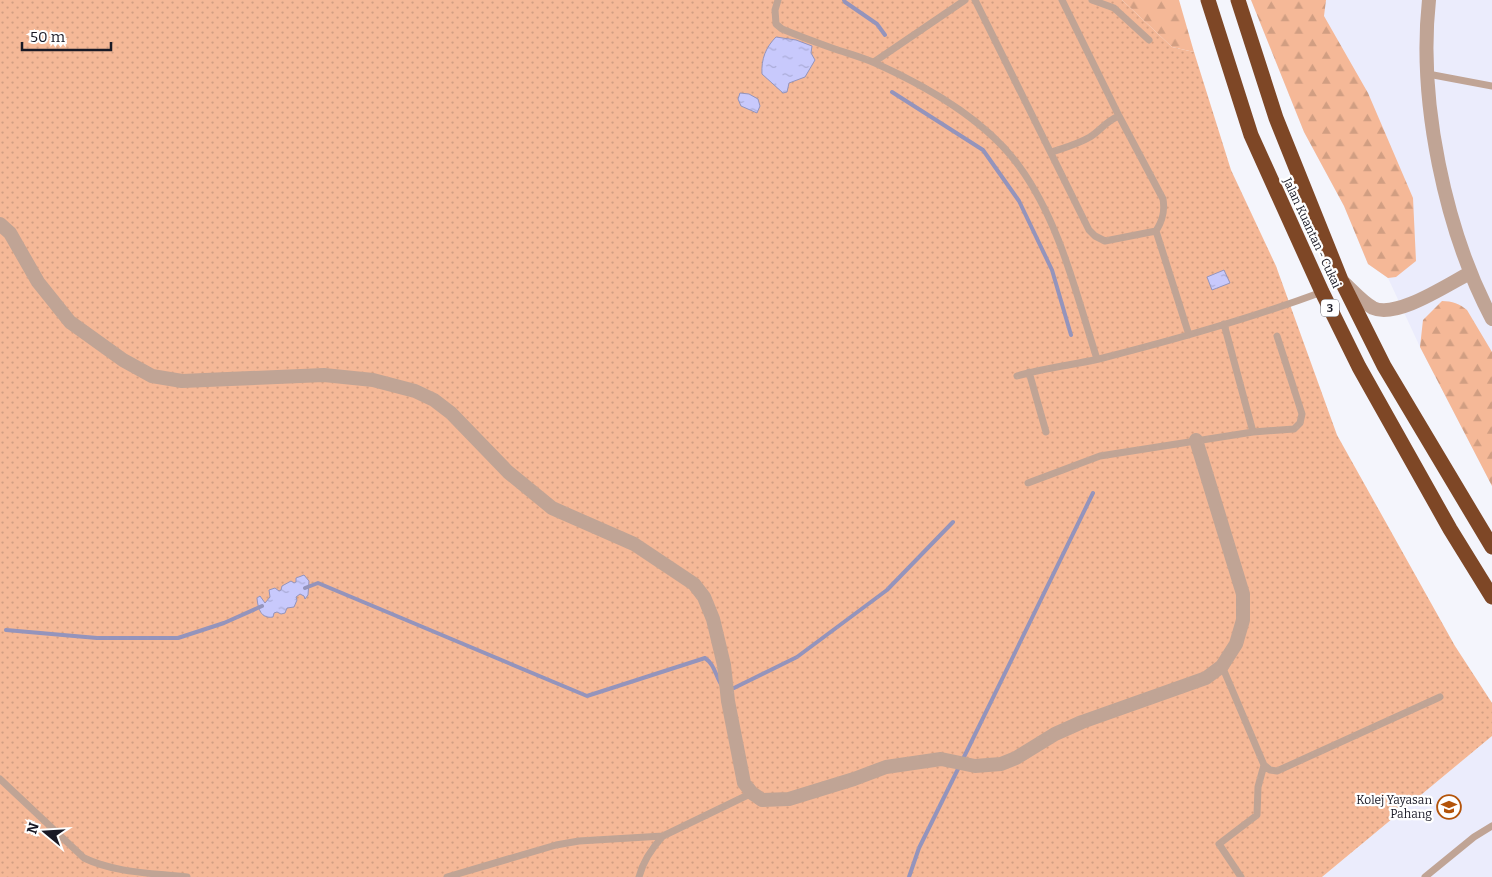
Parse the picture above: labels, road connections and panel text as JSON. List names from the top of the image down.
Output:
{
  "streets": {
    "highway": ["Jalan Kuantan - Cukai", "3"]
  },
  "places": {
    "school or university": ["Kolej Yayasan Pahang"]
  },
  "scale_bar": "50 m",
  "north": "left"
}
